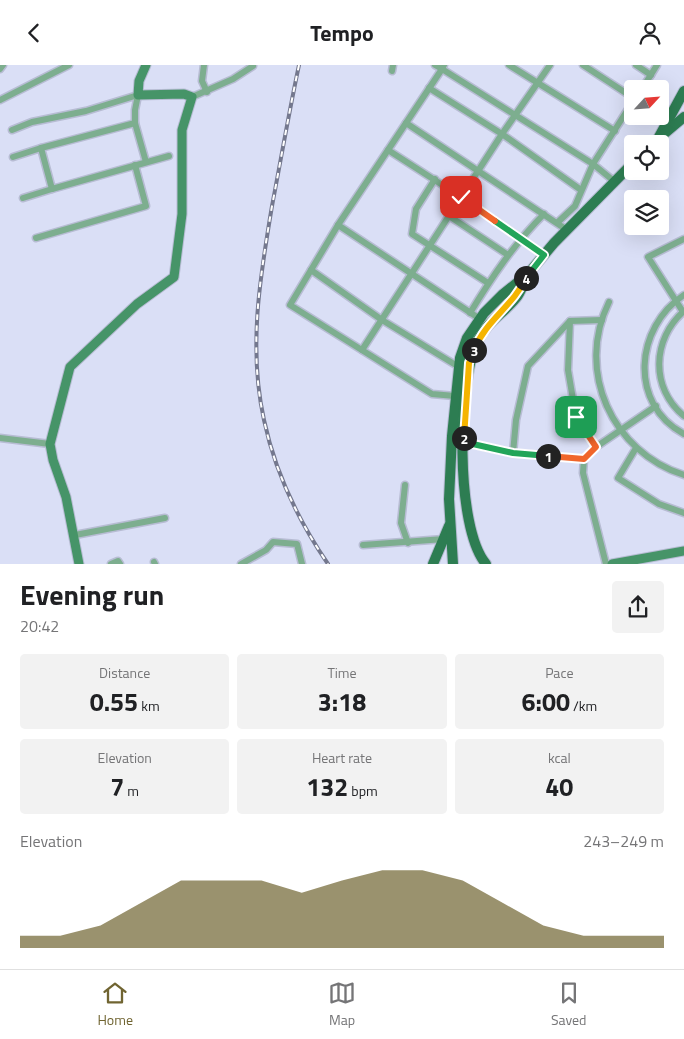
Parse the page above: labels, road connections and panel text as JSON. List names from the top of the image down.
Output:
{
  "north": "top right",
  "page": {
    "header": "Tempo",
    "pins": [
      "4",
      "3",
      "2",
      "1"
    ],
    "heading": ["Evening run", "20:42"],
    "stats": [
      ["Distance", "0.55 km"],
      ["Time", "3:18"],
      ["Pace", "6:00 /km"],
      ["Elevation", "7 m"],
      ["Heart rate", "132 bpm"],
      ["kcal", "40"]
    ],
    "chart": ["Elevation", "243–249 m"],
    "tabs": ["Home", "Map", "Saved"]
  }
}
